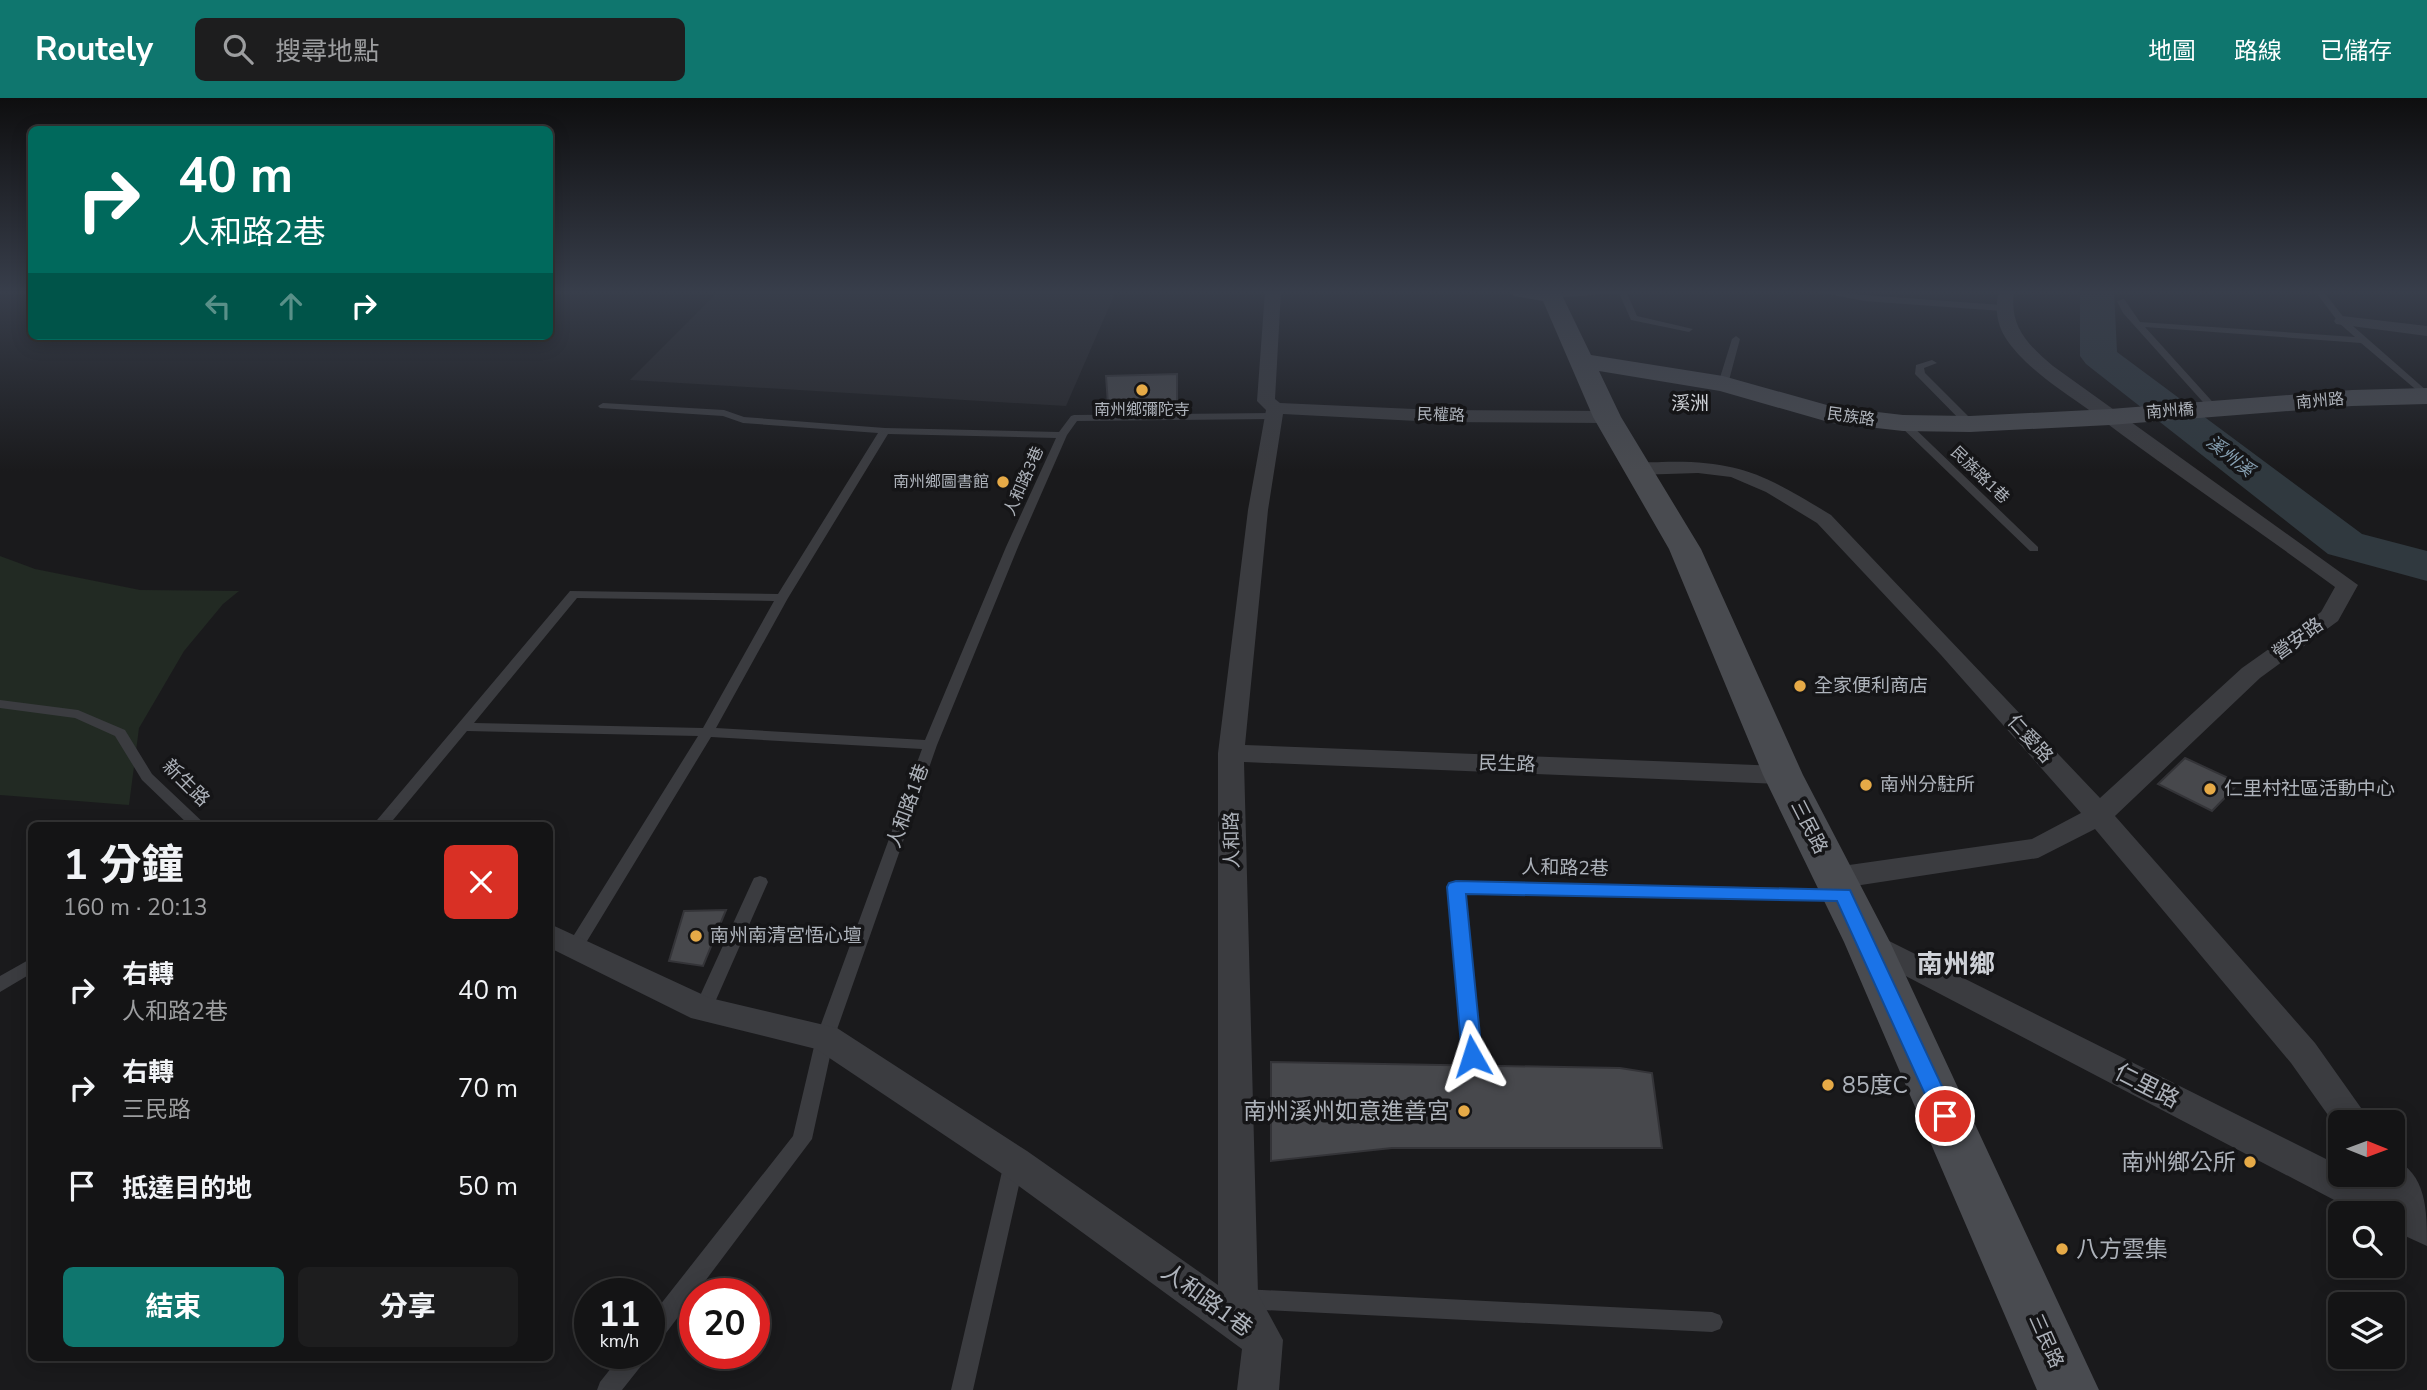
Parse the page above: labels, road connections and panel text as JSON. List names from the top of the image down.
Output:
{
  "streets": {
    "main road": [
      "南州路",
      "南州橋",
      "民族路",
      "三民路"
    ],
    "street": [
      "民權路",
      "營安路",
      "仁愛路",
      "民生路",
      "人和路1巷",
      "人和路",
      "仁里路"
    ],
    "lane": [
      "民族路1巷",
      "人和路3巷",
      "新生路",
      "人和路2巷"
    ]
  },
  "crossings": [
    ["南州路", "南州橋"],
    ["南州橋", "民族路"],
    ["南州橋", "營安路"],
    ["民權路", "人和路3巷"],
    ["民權路", "三民路"],
    ["民權路", "人和路"],
    ["民族路", "民族路1巷"],
    ["民族路", "營安路"],
    ["民族路", "三民路"],
    ["人和路3巷", "人和路1巷"],
    ["人和路3巷", "人和路"],
    ["營安路", "仁愛路"],
    ["營安路", "三民路"],
    ["營安路", "人和路2巷"],
    ["仁愛路", "三民路"],
    ["民生路", "三民路"],
    ["民生路", "人和路"],
    ["三民路", "人和路2巷"],
    ["三民路", "仁里路"]
  ],
  "districts": ["溪洲", "南州鄉"],
  "water": ["溪州溪"],
  "places": [
    "南州鄉彌陀寺",
    "南州鄉圖書館",
    "全家便利商店",
    "南州分駐所",
    "仁里村社區活動中心",
    "南州南清宮悟心壇",
    "85度C",
    "南州溪州如意進善宮",
    "南州鄉公所",
    "八方雲集"
  ],
  "north": "right",
  "page": {
    "header": "Routely",
    "search": "搜尋地點",
    "nav": ["地圖", "路線", "已儲存"],
    "turn": ["40 m", "人和路2巷"],
    "heading": ["1 分鐘", "160 m · 20:13"],
    "list": [
      {
        "name": "右轉",
        "note": "人和路2巷",
        "value": "40 m"
      },
      {
        "name": "右轉",
        "note": "三民路",
        "value": "70 m"
      },
      {
        "name": "抵達目的地",
        "value": "50 m"
      }
    ],
    "buttons": ["結束", "分享"],
    "speed": "11 km/h",
    "limit": "20"
  }
}
